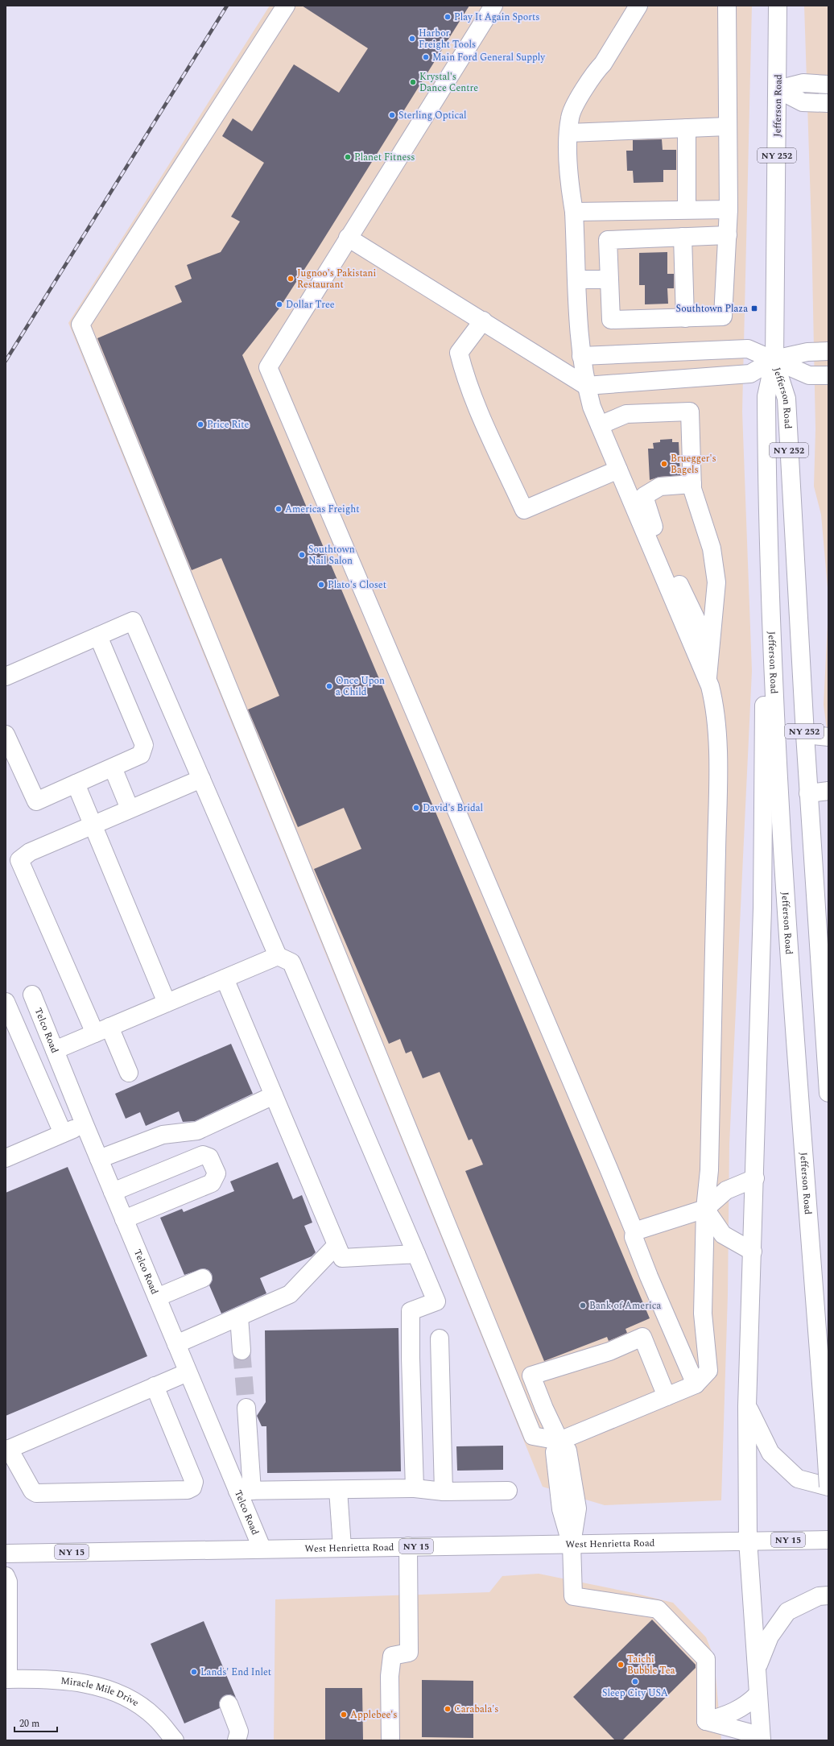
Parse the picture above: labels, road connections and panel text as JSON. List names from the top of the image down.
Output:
{
  "streets": {
    "main road": [
      "Jefferson Road",
      "NY 252",
      "Telco Road",
      "NY 15",
      "West Henrietta Road",
      "Miracle Mile Drive"
    ]
  },
  "crossings": [
    ["Telco Road", "West Henrietta Road"]
  ],
  "places": {
    "other": [
      "Play It Again Sports",
      "Harbor Freight Tools",
      "Main Ford General Supply",
      "Krystal's Dance Centre",
      "Sterling Optical",
      "Planet Fitness",
      "Jugnoo's Pakistani Restaurant",
      "Dollar Tree",
      "Price Rite",
      "Bruegger's Bagels",
      "Americas Freight",
      "Southtown Nail Salon",
      "Plato's Closet",
      "Once Upon a Child",
      "David's Bridal",
      "Bank of America",
      "Taichi Bubble Tea",
      "Lands' End Inlet",
      "Sleep City USA",
      "Carabala's",
      "Applebee's"
    ],
    "transit": ["Southtown Plaza"]
  },
  "scale_bar": "20 m"
}
